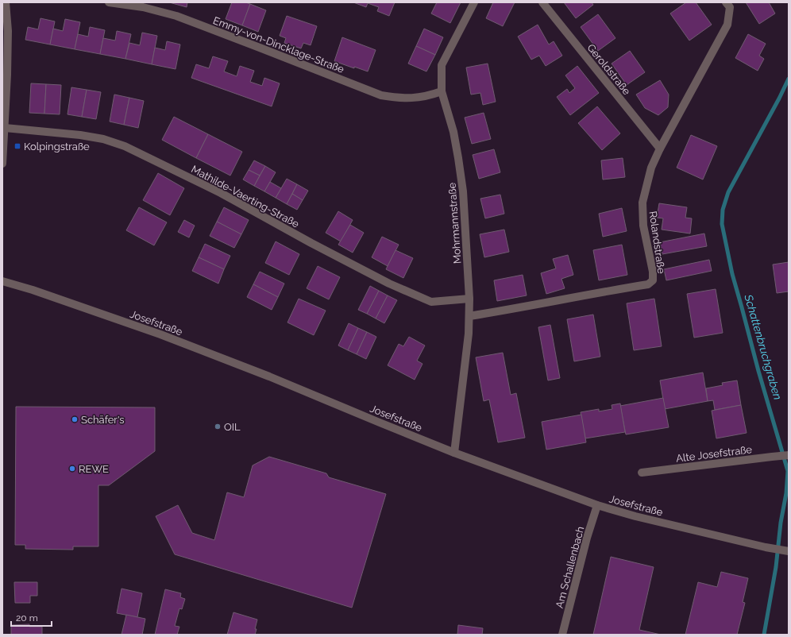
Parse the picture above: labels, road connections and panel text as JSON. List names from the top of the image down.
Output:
{
  "streets": {
    "street": [
      "Emmy-von-Dincklage-Straße",
      "Geroldstraße",
      "Mathilde-Vaerting-Straße",
      "Mohrmannstraße",
      "Rolandstraße",
      "Josefstraße",
      "Alte Josefstraße",
      "Am Schallenbach"
    ]
  },
  "crossings": [
    ["Emmy-von-Dincklage-Straße", "Mohrmannstraße"],
    ["Geroldstraße", "Rolandstraße"],
    ["Mathilde-Vaerting-Straße", "Mohrmannstraße"],
    ["Mohrmannstraße", "Rolandstraße"],
    ["Mohrmannstraße", "Josefstraße"],
    ["Josefstraße", "Am Schallenbach"]
  ],
  "water": ["Schattenbruchgraben"],
  "places": {
    "transit": ["Kolpingstraße"],
    "other": ["Schäfer's", "OIL", "REWE"]
  },
  "scale_bar": "20 m"
}
